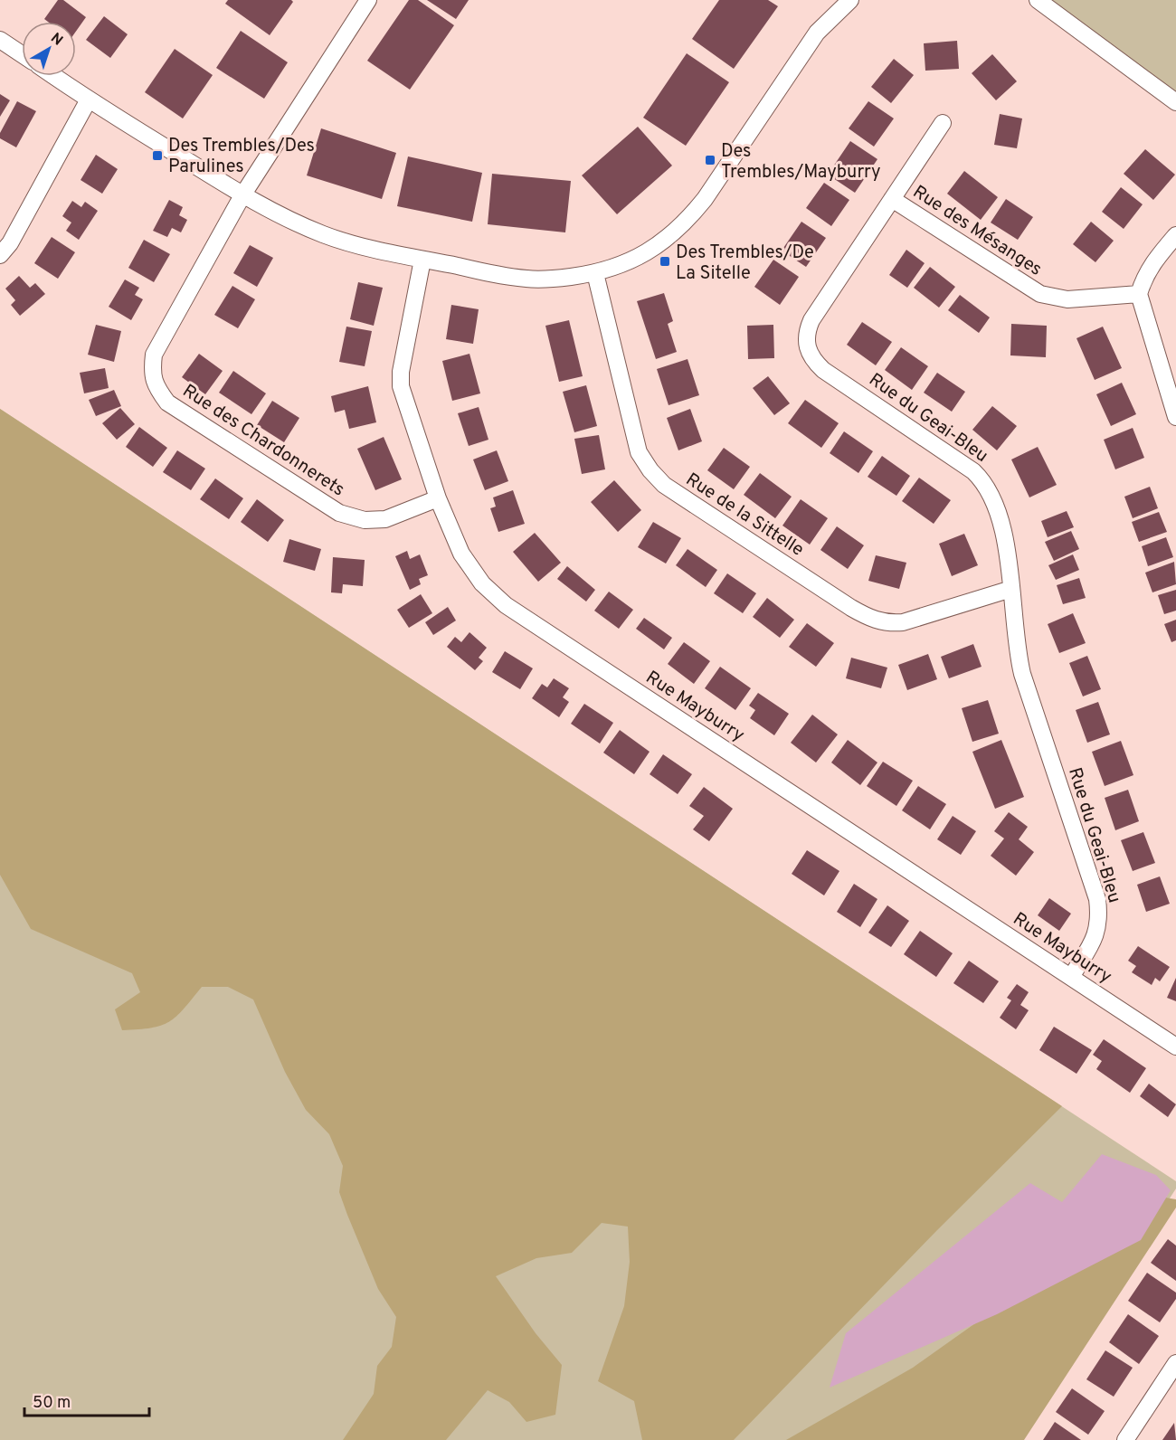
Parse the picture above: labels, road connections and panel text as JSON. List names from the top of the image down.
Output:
{
  "streets": {
    "street": [
      "Rue des Mésanges",
      "Rue du Geai-Bleu",
      "Rue des Chardonnerets",
      "Rue de la Sittelle",
      "Rue Mayburry"
    ]
  },
  "crossings": [
    ["Rue des Mésanges", "Rue du Geai-Bleu"],
    ["Rue du Geai-Bleu", "Rue de la Sittelle"],
    ["Rue du Geai-Bleu", "Rue Mayburry"],
    ["Rue des Chardonnerets", "Rue Mayburry"]
  ],
  "places": {
    "transit": ["Des Trembles/Des Parulines", "Des Trembles/Mayburry", "Des Trembles/De La Sitelle"]
  },
  "scale_bar": "50 m",
  "north": "top right"
}
